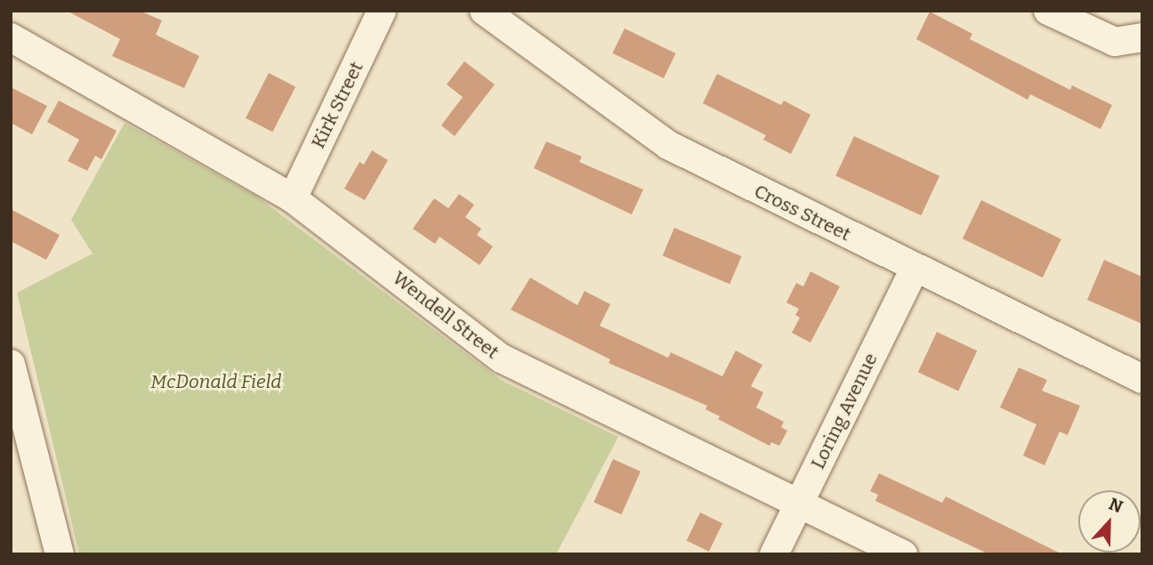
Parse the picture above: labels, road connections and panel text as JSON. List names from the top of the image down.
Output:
{
  "streets": {
    "street": [
      "Kirk Street",
      "Cross Street",
      "Wendell Street",
      "Loring Avenue"
    ]
  },
  "crossings": [
    ["Kirk Street", "Wendell Street"],
    ["Cross Street", "Loring Avenue"],
    ["Wendell Street", "Loring Avenue"]
  ],
  "parks": ["McDonald Field"],
  "north": "top"
}
